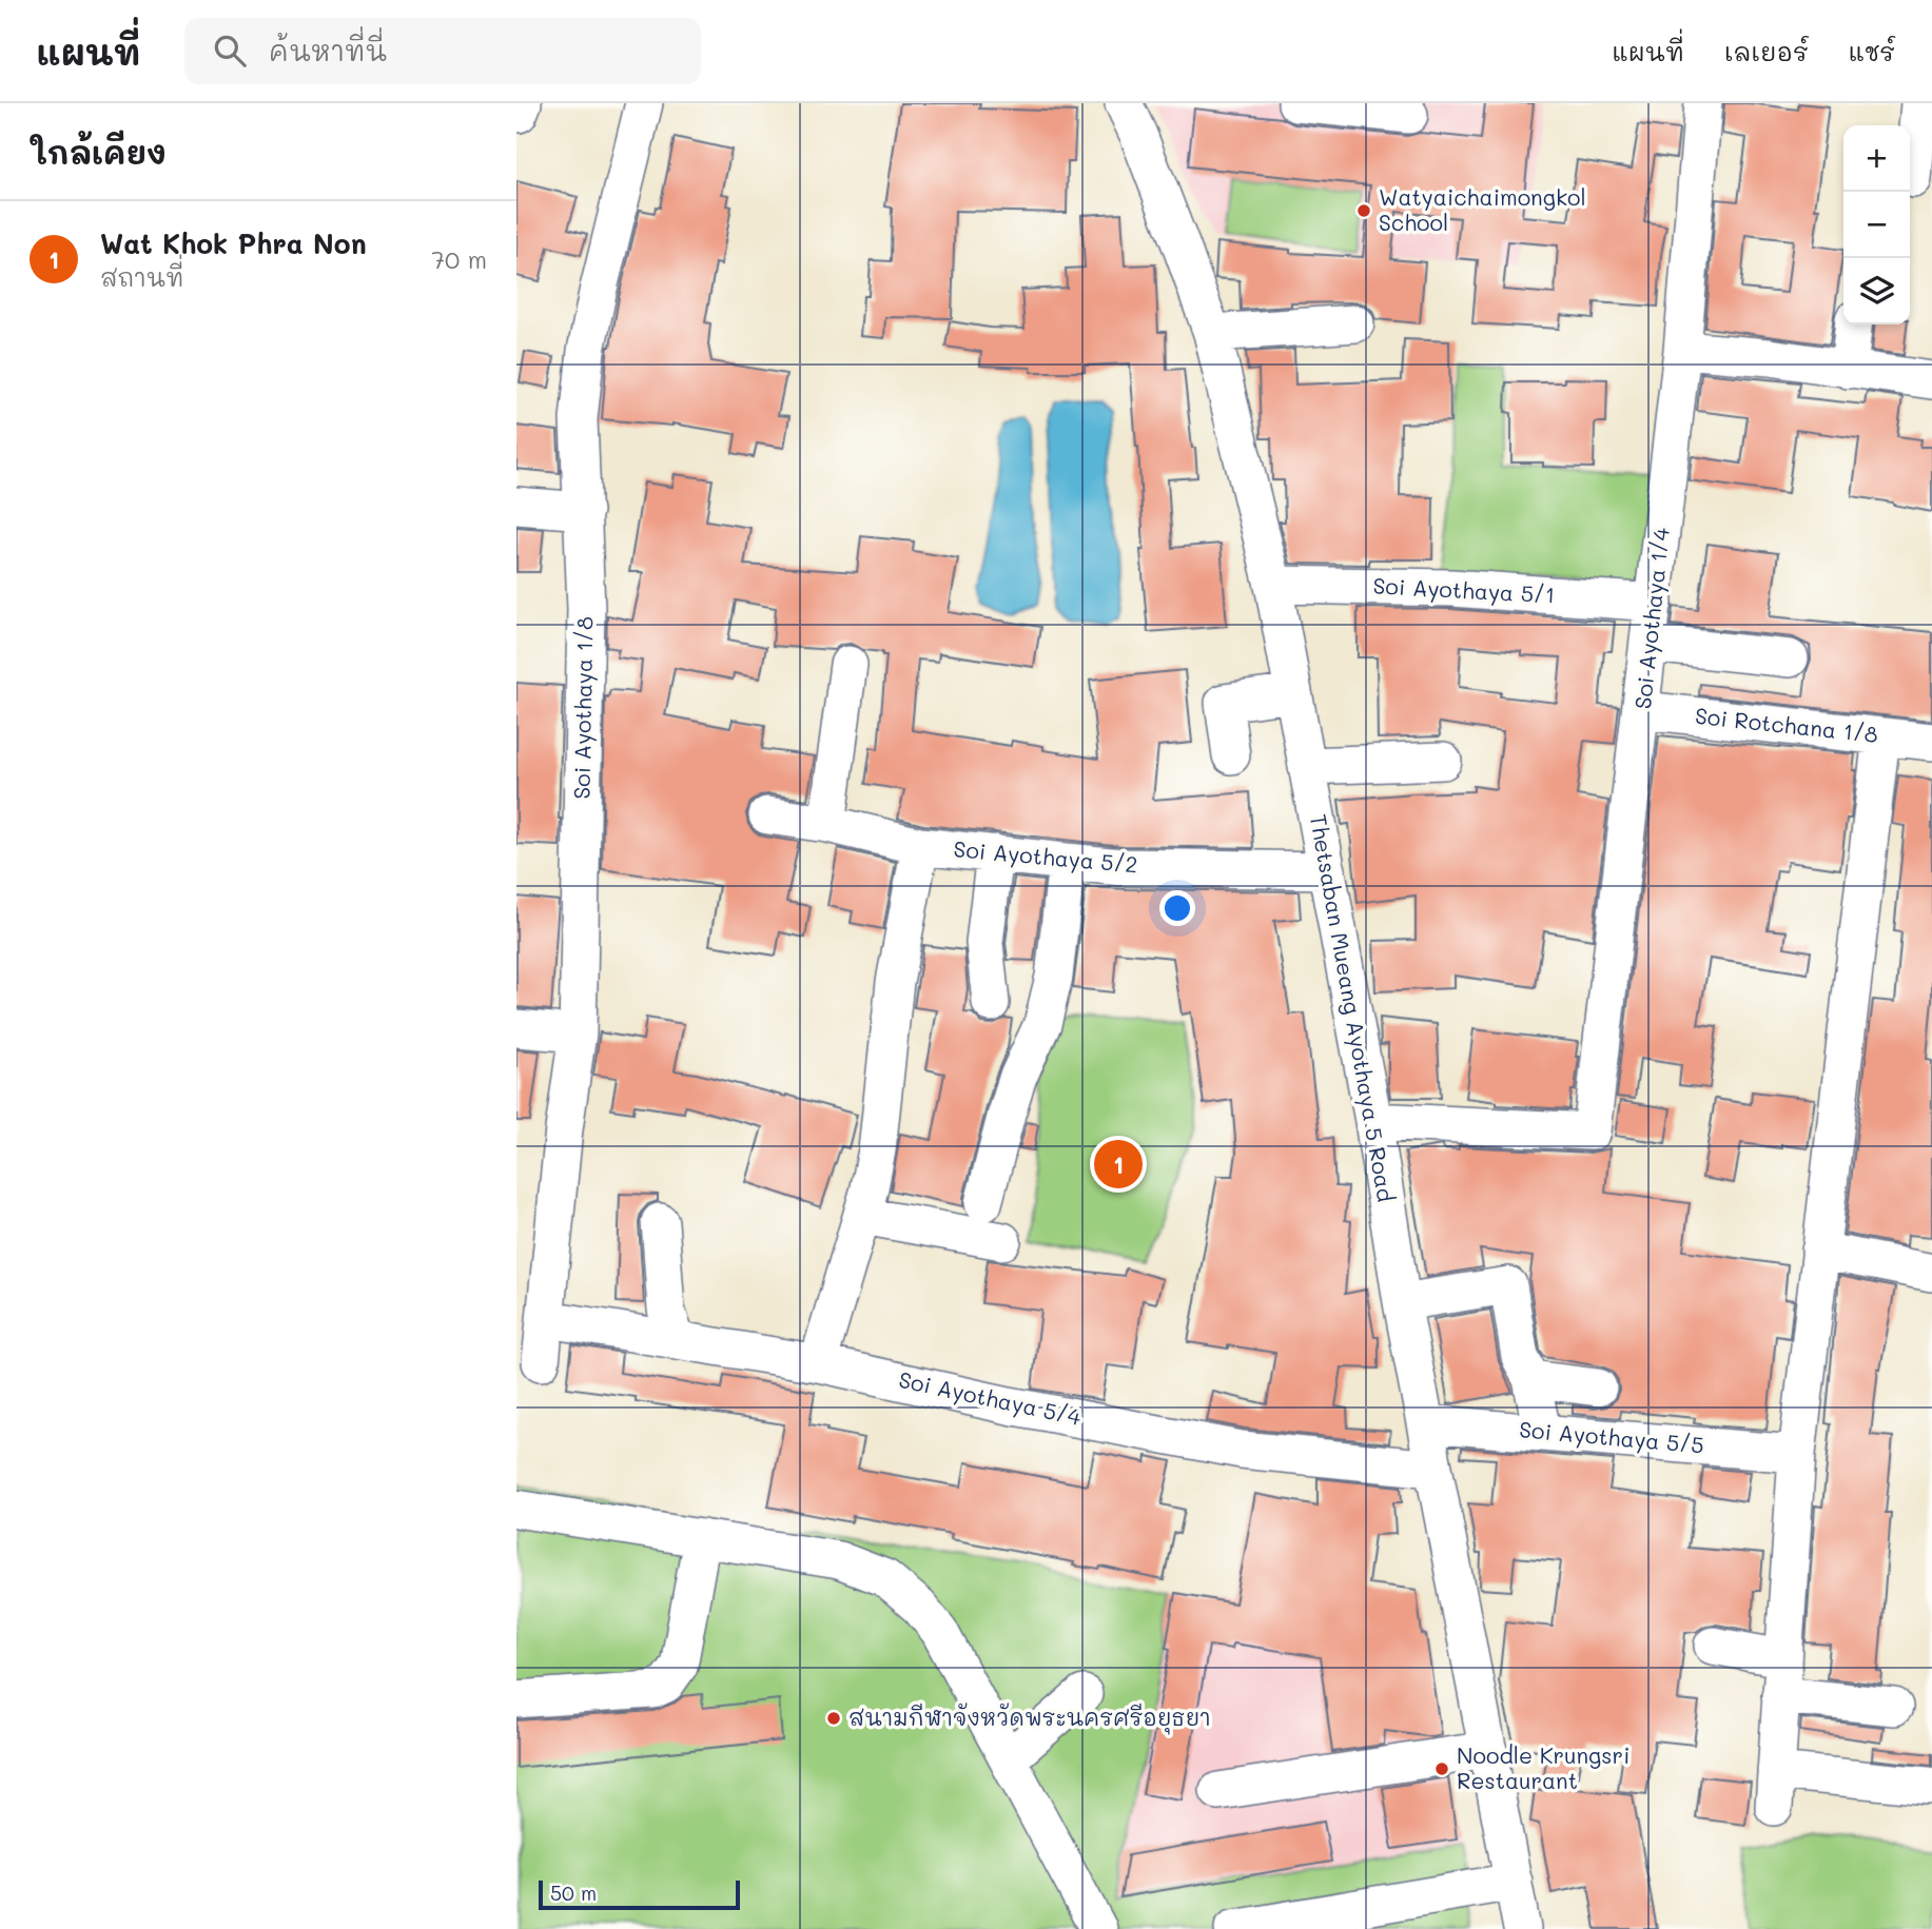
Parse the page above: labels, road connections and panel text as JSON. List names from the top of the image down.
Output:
{
  "streets": {
    "street": [
      "Soi Ayothaya 5/1",
      "Soi Ayothaya 1/4",
      "Soi Ayothaya 1/8",
      "Soi Rotchana 1/8",
      "Soi Ayothaya 5/2",
      "Thetsaban Mueang Ayothaya 5 Road",
      "Soi Ayothaya 5/4",
      "Soi Ayothaya 5/5"
    ]
  },
  "crossings": [
    ["Soi Ayothaya 5/1", "Soi Ayothaya 1/4"],
    ["Soi Ayothaya 5/1", "Thetsaban Mueang Ayothaya 5 Road"],
    ["Soi Ayothaya 1/4", "Soi Rotchana 1/8"],
    ["Soi Ayothaya 1/4", "Thetsaban Mueang Ayothaya 5 Road"],
    ["Soi Ayothaya 1/8", "Soi Ayothaya 5/4"],
    ["Soi Ayothaya 5/2", "Thetsaban Mueang Ayothaya 5 Road"],
    ["Thetsaban Mueang Ayothaya 5 Road", "Soi Ayothaya 5/4"],
    ["Thetsaban Mueang Ayothaya 5 Road", "Soi Ayothaya 5/5"]
  ],
  "places": ["Watyaichaimongkol School", "สนามกีฬาจังหวัดพระนครศรีอยุธยา", "Noodle Krungsri Restaurant"],
  "scale_bar": "50 m",
  "page": {
    "header": "แผนที่",
    "search": "ค้นหาที่นี่",
    "nav": ["แผนที่", "เลเยอร์", "แชร์"],
    "heading": "ใกล้เคียง",
    "map_buttons": ["+", "−"],
    "list": [
      {
        "mark": "1",
        "name": "Wat Khok Phra Non",
        "note": "สถานที่",
        "value": "70 m"
      }
    ],
    "pins": "1",
    "scale": "50 m"
  }
}
